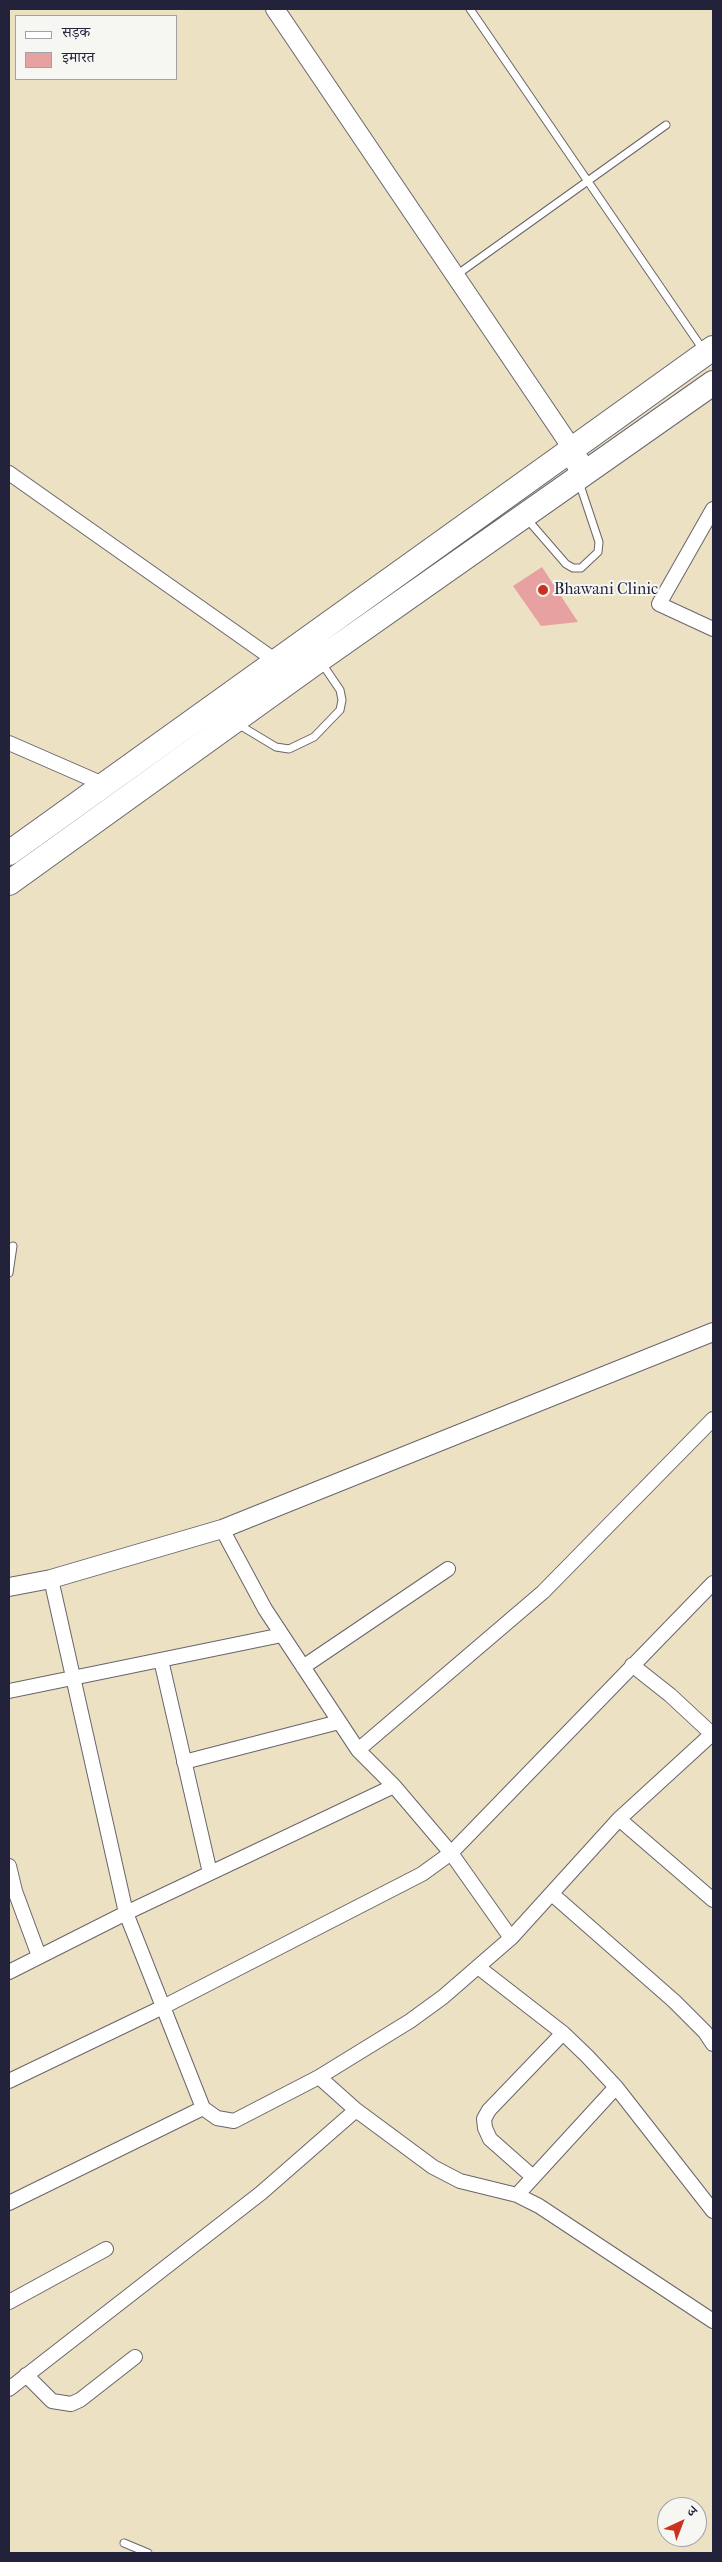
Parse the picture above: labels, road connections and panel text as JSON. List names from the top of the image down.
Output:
{
  "places": ["Bhawani Clinic"],
  "legend": ["सड़क", "इमारत"],
  "north": "top right"
}
